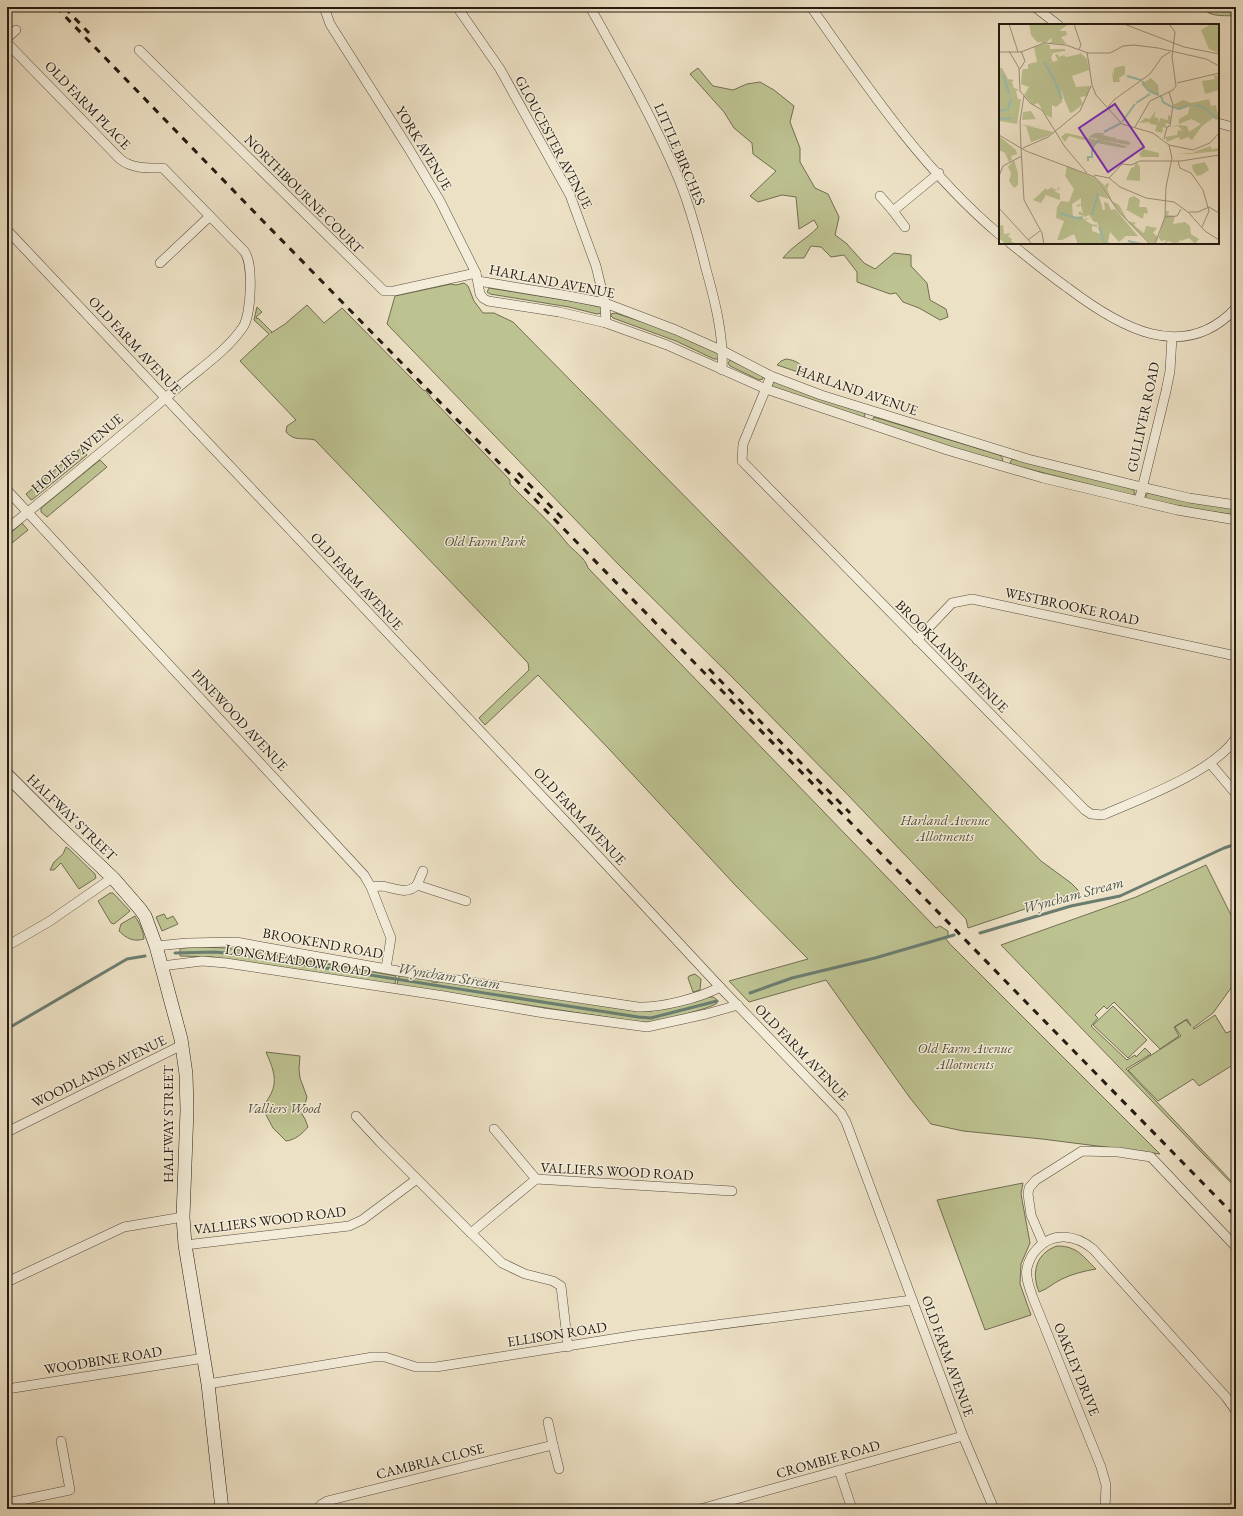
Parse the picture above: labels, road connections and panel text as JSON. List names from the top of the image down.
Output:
{
  "streets": {
    "main road": ["HALFWAY STREET"],
    "street": [
      "OLD FARM PLACE",
      "GLOUCESTER AVENUE",
      "YORK AVENUE",
      "LITTLE BIRCHES",
      "NORTHBOURNE COURT",
      "HARLAND AVENUE",
      "OLD FARM AVENUE",
      "GULLIVER ROAD",
      "HOLLIES AVENUE",
      "WESTBROOKE ROAD",
      "BROOKLANDS AVENUE",
      "PINEWOOD AVENUE",
      "BROOKEND ROAD",
      "LONGMEADOW ROAD",
      "WOODLANDS AVENUE",
      "VALLIERS WOOD ROAD",
      "ELLISON ROAD",
      "WOODBINE ROAD",
      "OAKLEY DRIVE",
      "CROMBIE ROAD",
      "CAMBRIA CLOSE"
    ]
  },
  "crossings": [
    ["OLD FARM PLACE", "OLD FARM AVENUE"],
    ["OLD FARM PLACE", "HOLLIES AVENUE"],
    ["GLOUCESTER AVENUE", "HARLAND AVENUE"],
    ["YORK AVENUE", "NORTHBOURNE COURT"],
    ["YORK AVENUE", "HARLAND AVENUE"],
    ["LITTLE BIRCHES", "HARLAND AVENUE"],
    ["NORTHBOURNE COURT", "HARLAND AVENUE"],
    ["HARLAND AVENUE", "GULLIVER ROAD"],
    ["HARLAND AVENUE", "BROOKLANDS AVENUE"],
    ["OLD FARM AVENUE", "HOLLIES AVENUE"],
    ["OLD FARM AVENUE", "BROOKEND ROAD"],
    ["OLD FARM AVENUE", "LONGMEADOW ROAD"],
    ["OLD FARM AVENUE", "ELLISON ROAD"],
    ["OLD FARM AVENUE", "CROMBIE ROAD"],
    ["HOLLIES AVENUE", "PINEWOOD AVENUE"],
    ["WESTBROOKE ROAD", "BROOKLANDS AVENUE"],
    ["PINEWOOD AVENUE", "BROOKEND ROAD"],
    ["HALFWAY STREET", "BROOKEND ROAD"],
    ["HALFWAY STREET", "LONGMEADOW ROAD"],
    ["HALFWAY STREET", "WOODLANDS AVENUE"],
    ["HALFWAY STREET", "VALLIERS WOOD ROAD"],
    ["HALFWAY STREET", "ELLISON ROAD"],
    ["HALFWAY STREET", "WOODBINE ROAD"]
  ],
  "water": ["Wyncham Stream"],
  "parks": [
    "Old Farm Park",
    "Harland Avenue Allotments",
    "Old Farm Avenue Allotments",
    "Valliers Wood"
  ]
}
